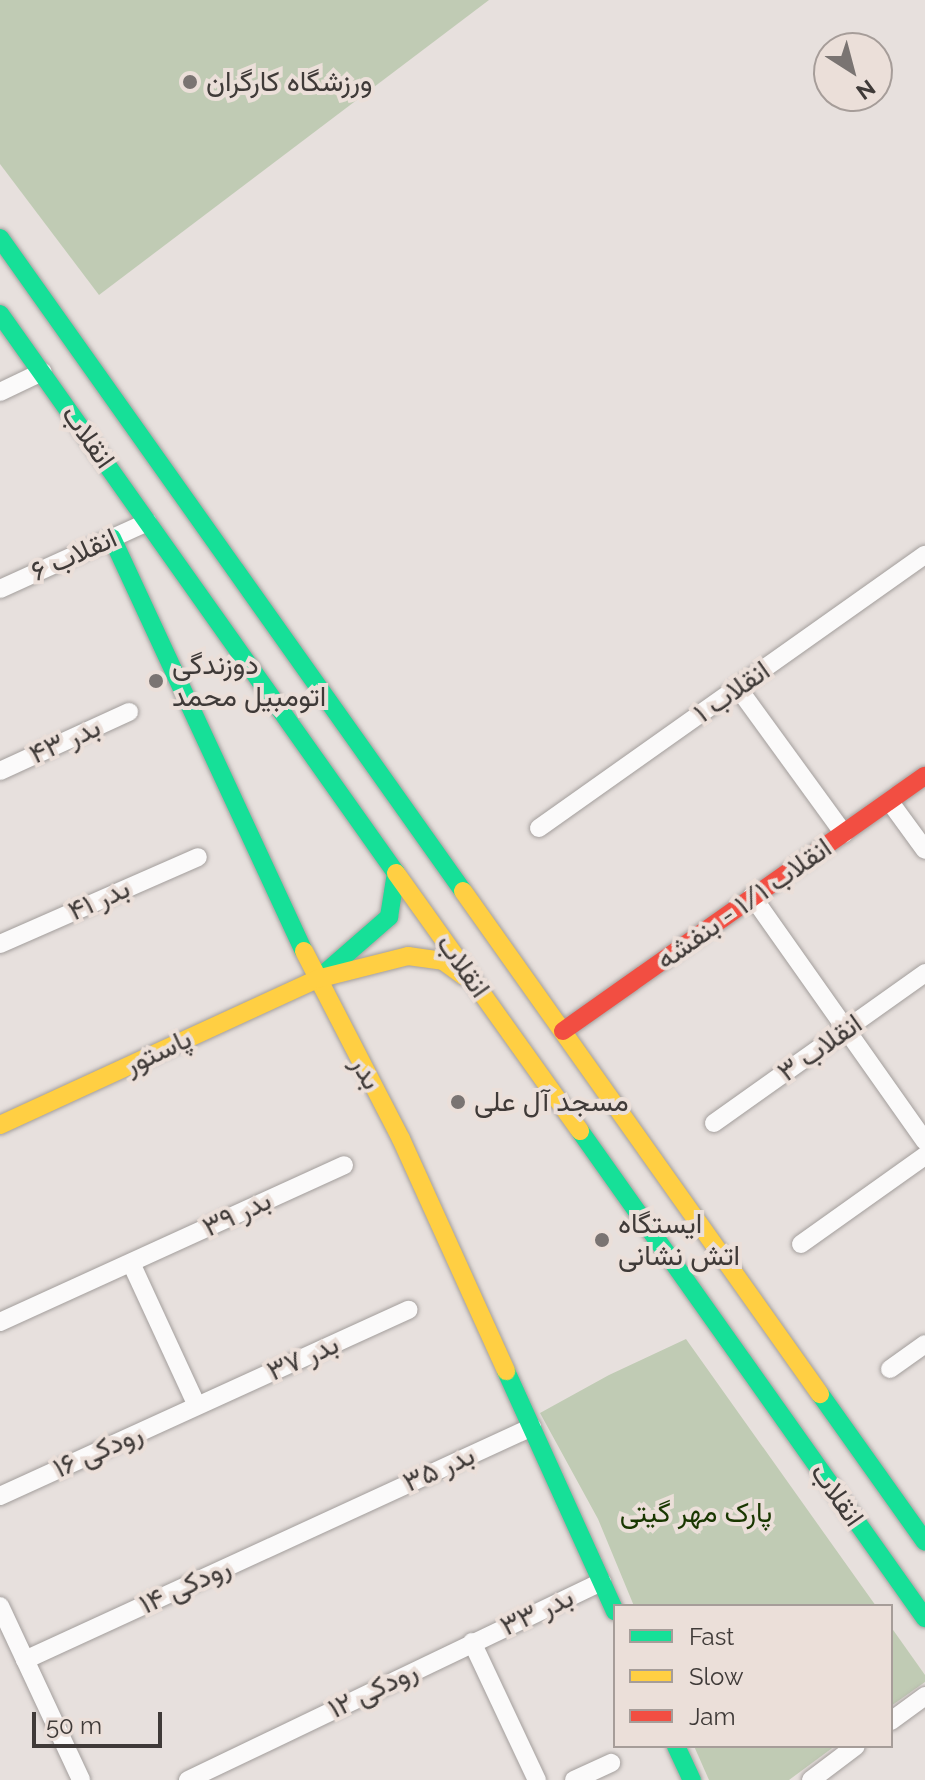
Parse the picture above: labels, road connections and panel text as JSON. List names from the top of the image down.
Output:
{
  "streets": {
    "main road": [
      "انقلاب",
      "انقلاب ۱/۱ - بنفشه",
      "پاستور",
      "بدر"
    ],
    "street": [
      "انقلاب ۶",
      "انقلاب ۱",
      "بدر ۴۳",
      "بدر ۴۱",
      "انقلاب ۳",
      "بدر ۳۹",
      "بدر ۳۷",
      "رودکی ۱۶",
      "بدر ۳۵",
      "رودکی ۱۴",
      "بدر ۳۳",
      "رودکی ۱۲"
    ]
  },
  "crossings": [
    ["انقلاب", "انقلاب ۶"],
    ["انقلاب", "انقلاب ۱/۱ - بنفشه"],
    ["انقلاب ۶", "بدر"],
    ["پاستور", "بدر"],
    ["بدر", "بدر ۳۵"],
    ["بدر", "بدر ۳۳"],
    ["بدر ۳۷", "رودکی ۱۶"],
    ["بدر ۳۵", "رودکی ۱۴"],
    ["بدر ۳۳", "رودکی ۱۲"]
  ],
  "parks": ["پارک مهر گیتی"],
  "places": [
    "ورزشگاه کارگران",
    "دوزندگی اتومبیل محمد",
    "مسجد آل علی",
    "ایستگاه اتش نشانی"
  ],
  "legend": ["Fast", "Slow", "Jam"],
  "scale_bar": "50 m",
  "north": "bottom right"
}
